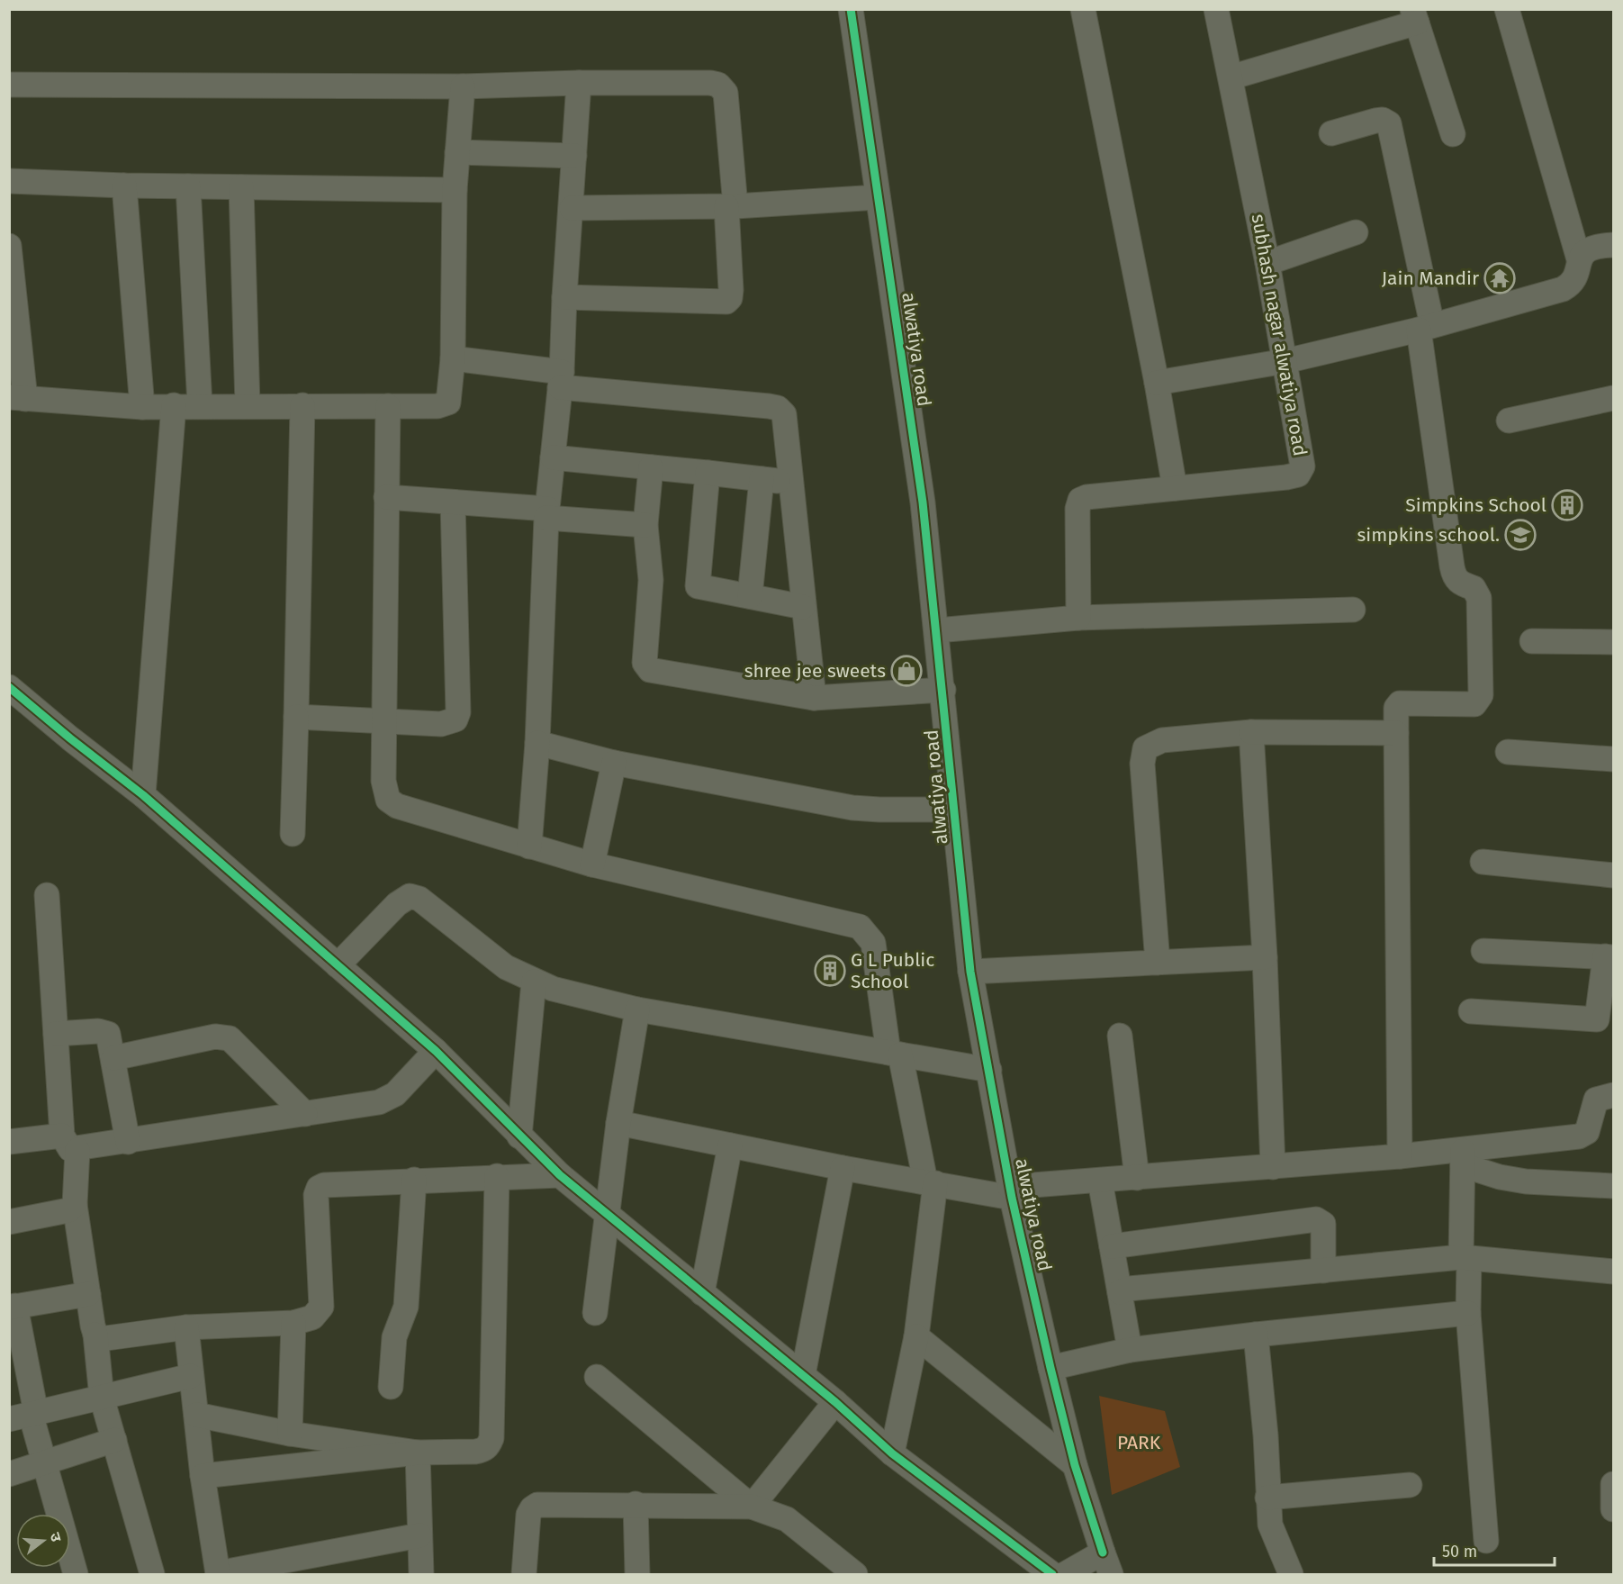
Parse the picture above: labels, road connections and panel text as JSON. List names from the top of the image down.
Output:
{
  "streets": {
    "street": ["subhash nagar alwatiya road", "alwatiya road"]
  },
  "parks": ["PARK"],
  "places": {
    "temple": ["Jain Mandir"],
    "building": ["Simpkins School", "G L Public School"],
    "school or university": ["simpkins school."],
    "shop": ["shree jee sweets"]
  },
  "scale_bar": "50 m",
  "north": "right"
}
